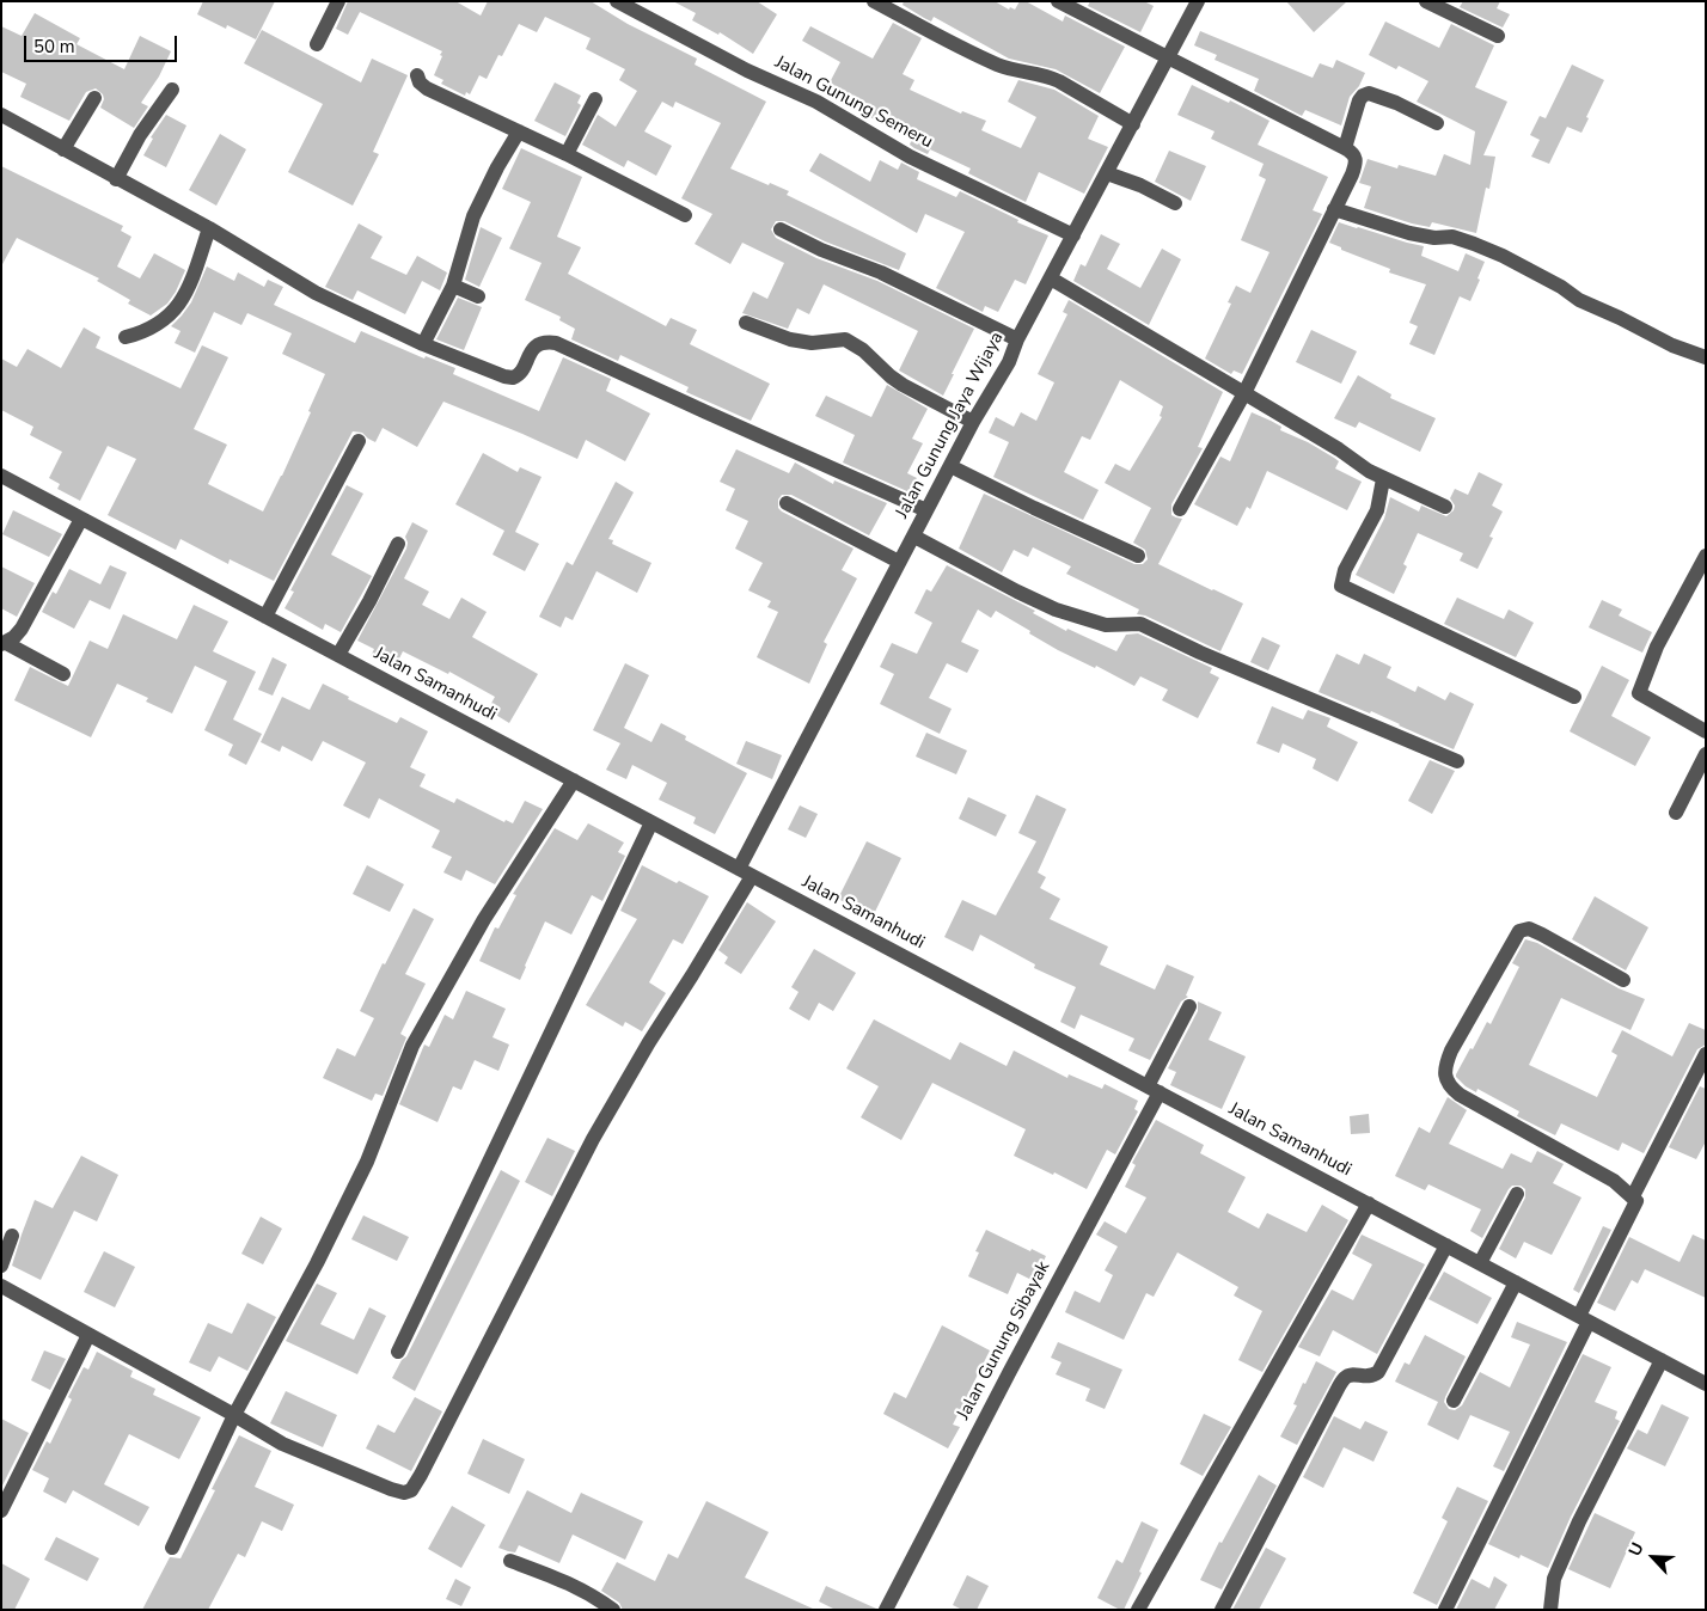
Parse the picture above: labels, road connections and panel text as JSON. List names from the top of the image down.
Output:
{
  "streets": {
    "street": [
      "Jalan Gunung Semeru",
      "Jalan Gunung Jaya Wijaya",
      "Jalan Samanhudi",
      "Jalan Gunung Sibayak"
    ]
  },
  "crossings": [
    ["Jalan Gunung Semeru", "Jalan Gunung Jaya Wijaya"],
    ["Jalan Gunung Jaya Wijaya", "Jalan Samanhudi"],
    ["Jalan Samanhudi", "Jalan Gunung Sibayak"]
  ],
  "scale_bar": "50 m",
  "north": "top left"
}
